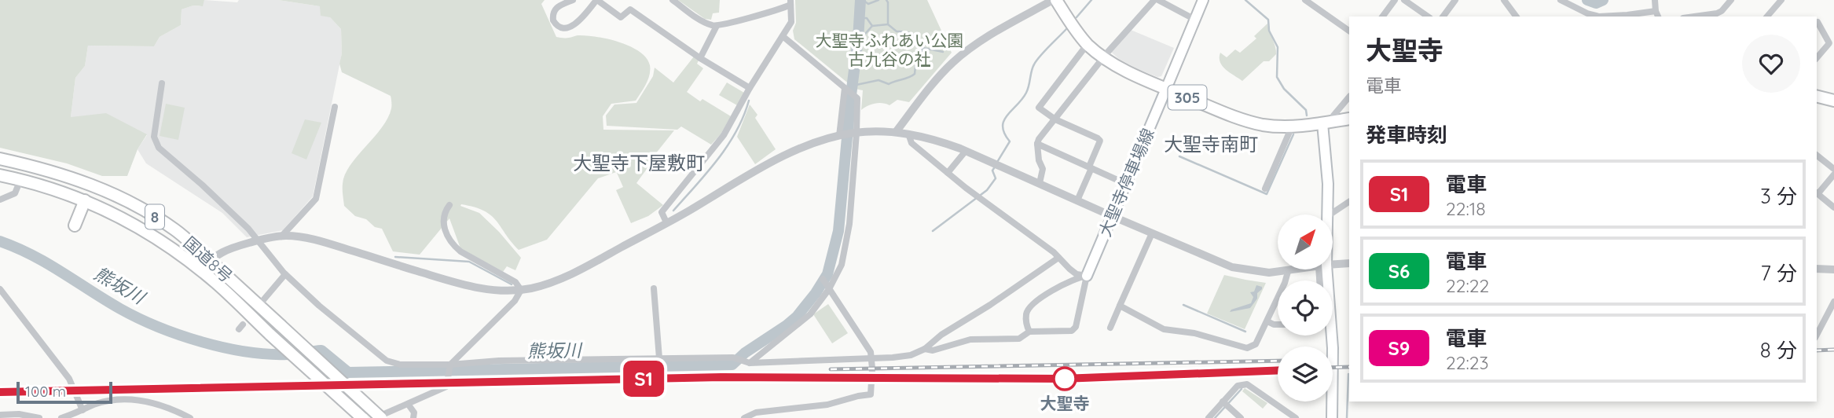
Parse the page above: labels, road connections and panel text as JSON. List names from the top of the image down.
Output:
{
  "streets": {
    "highway": ["305", "8", "国道8号"],
    "main road": ["大聖寺停車場線"]
  },
  "crossings": [
    ["305", "大聖寺停車場線"]
  ],
  "districts": ["大聖寺南町", "大聖寺下屋敷町"],
  "water": ["熊坂川"],
  "parks": ["大聖寺ふれあい公園 古九谷の社"],
  "places": ["大聖寺"],
  "scale_bar": "100 m",
  "north": "top right",
  "page": {
    "on_map": "S1",
    "heading": [
      ["大聖寺", "電車"],
      "発車時刻"
    ],
    "list": [
      {
        "mark": "S1",
        "name": "電車",
        "note": "22:18",
        "value": "3 分"
      },
      {
        "mark": "S6",
        "name": "電車",
        "note": "22:22",
        "value": "7 分"
      },
      {
        "mark": "S9",
        "name": "電車",
        "note": "22:23",
        "value": "8 分"
      }
    ],
    "scale": "100 m"
  }
}
